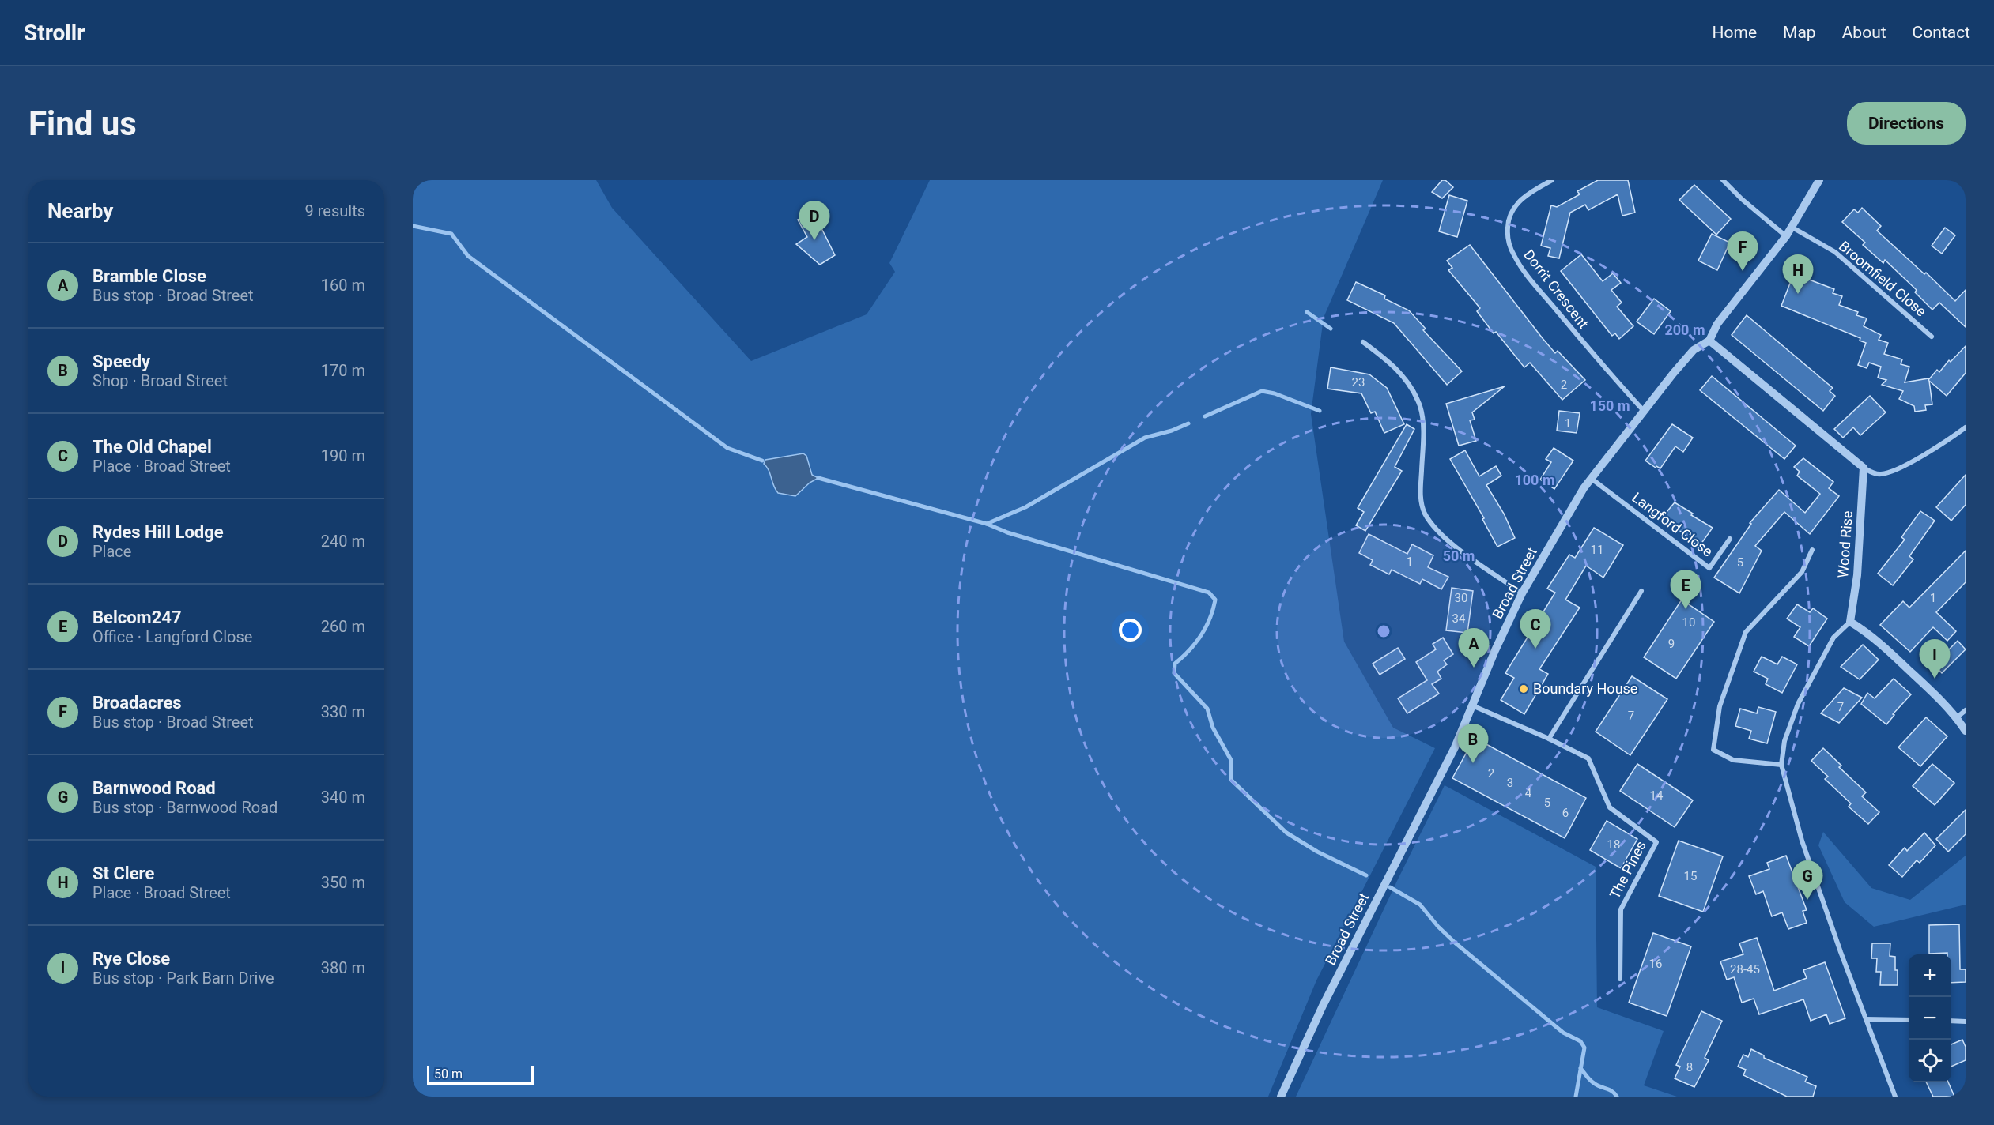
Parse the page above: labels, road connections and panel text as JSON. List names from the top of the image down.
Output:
{
  "streets": {
    "street": [
      "Broomfield Close",
      "Dorrit Crescent",
      "Langford Close",
      "Wood Rise",
      "Broad Street",
      "The Pines"
    ]
  },
  "crossings": [
    ["Broomfield Close", "Broad Street"],
    ["Dorrit Crescent", "Broad Street"],
    ["Langford Close", "Broad Street"],
    ["Broad Street", "The Pines"]
  ],
  "places": ["Boundary House"],
  "house_numbers": [
    "23",
    "2",
    "1",
    "11",
    "1",
    "5",
    "30",
    "1",
    "34",
    "10",
    "9",
    "7",
    "7",
    "2",
    "3",
    "4",
    "14",
    "5",
    "6",
    "18",
    "15",
    "16",
    "28-45",
    "8"
  ],
  "scale_bar": "50 m",
  "page": {
    "header": "Strollr",
    "nav": [
      "Home",
      "Map",
      "About",
      "Contact"
    ],
    "buttons": "Directions",
    "title": "Find us",
    "heading": ["Nearby", "9 results"],
    "pins": [
      "D",
      "F",
      "H",
      "E",
      "C",
      "A",
      "I",
      "B",
      "G"
    ],
    "list": [
      {
        "mark": "A",
        "name": "Bramble Close",
        "note": "Bus stop · Broad Street",
        "value": "160 m"
      },
      {
        "mark": "B",
        "name": "Speedy",
        "note": "Shop · Broad Street",
        "value": "170 m"
      },
      {
        "mark": "C",
        "name": "The Old Chapel",
        "note": "Place · Broad Street",
        "value": "190 m"
      },
      {
        "mark": "D",
        "name": "Rydes Hill Lodge",
        "note": "Place",
        "value": "240 m"
      },
      {
        "mark": "E",
        "name": "Belcom247",
        "note": "Office · Langford Close",
        "value": "260 m"
      },
      {
        "mark": "F",
        "name": "Broadacres",
        "note": "Bus stop · Broad Street",
        "value": "330 m"
      },
      {
        "mark": "G",
        "name": "Barnwood Road",
        "note": "Bus stop · Barnwood Road",
        "value": "340 m"
      },
      {
        "mark": "H",
        "name": "St Clere",
        "note": "Place · Broad Street",
        "value": "350 m"
      },
      {
        "mark": "I",
        "name": "Rye Close",
        "note": "Bus stop · Park Barn Drive",
        "value": "380 m"
      }
    ],
    "map_buttons": ["+", "−"],
    "scale": "50 m"
  },
  "rings": [
    "200 m",
    "150 m",
    "100 m",
    "50 m"
  ]
}
